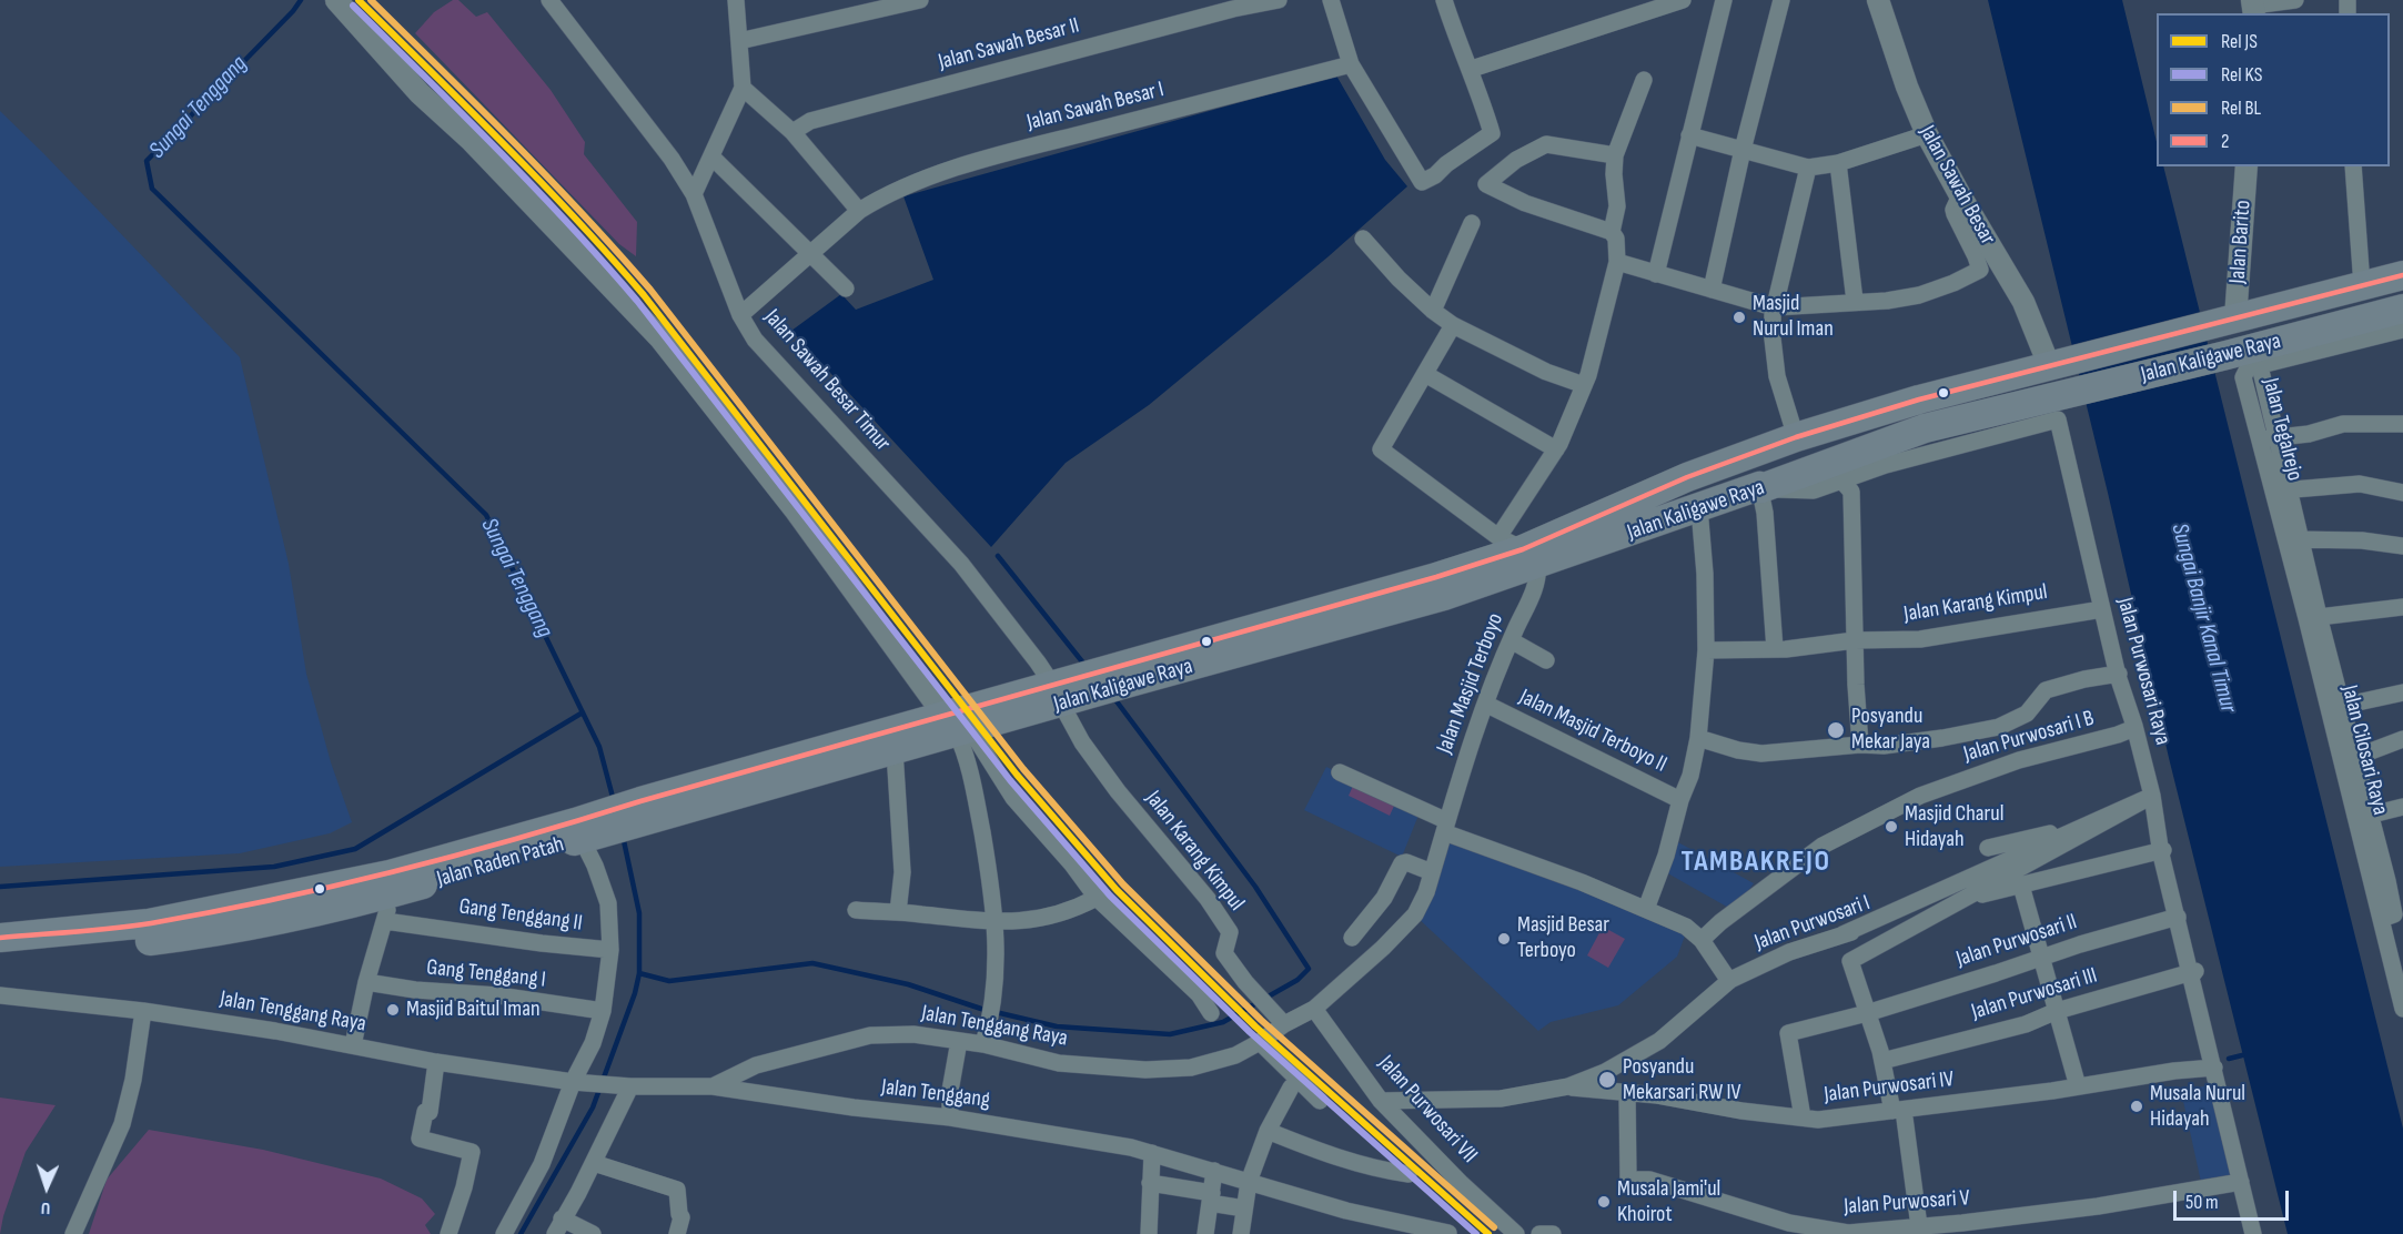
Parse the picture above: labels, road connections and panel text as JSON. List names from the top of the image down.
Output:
{
  "streets": {
    "highway": ["Jalan Kaligawe Raya", "Jalan Raden Patah"],
    "street": [
      "Jalan Sawah Besar II",
      "Jalan Sawah Besar I",
      "Jalan Sawah Besar",
      "Jalan Barito",
      "Jalan Sawah Besar Timur",
      "Jalan Tegalrejo",
      "Jalan Karang Kimpul",
      "Jalan Purwosari Raya",
      "Jalan Masjid Terboyo",
      "Jalan Masjid Terboyo II",
      "Jalan Purwosari I B",
      "Jalan Cilosari Raya",
      "Gang Tenggang II",
      "Jalan Purwosari I",
      "Jalan Purwosari II",
      "Gang Tenggang I",
      "Jalan Purwosari III",
      "Jalan Tenggang Raya",
      "Jalan Purwosari IV",
      "Jalan Tenggang",
      "Jalan Purwosari VII",
      "Jalan Purwosari V"
    ]
  },
  "crossings": [
    ["Jalan Sawah Besar I", "Jalan Sawah Besar Timur"],
    ["Jalan Sawah Besar", "Jalan Kaligawe Raya"],
    ["Jalan Barito", "Jalan Kaligawe Raya"],
    ["Jalan Kaligawe Raya", "Jalan Sawah Besar Timur"],
    ["Jalan Kaligawe Raya", "Jalan Karang Kimpul"],
    ["Jalan Kaligawe Raya", "Jalan Purwosari Raya"],
    ["Jalan Kaligawe Raya", "Jalan Masjid Terboyo"],
    ["Jalan Kaligawe Raya", "Jalan Masjid Terboyo II"],
    ["Jalan Kaligawe Raya", "Jalan Raden Patah"],
    ["Jalan Sawah Besar Timur", "Jalan Karang Kimpul"],
    ["Jalan Tegalrejo", "Jalan Cilosari Raya"],
    ["Jalan Karang Kimpul", "Jalan Purwosari Raya"],
    ["Jalan Karang Kimpul", "Jalan Masjid Terboyo"],
    ["Jalan Karang Kimpul", "Jalan Masjid Terboyo II"],
    ["Jalan Karang Kimpul", "Jalan Tenggang Raya"],
    ["Jalan Purwosari Raya", "Jalan Purwosari I B"],
    ["Jalan Purwosari Raya", "Jalan Purwosari I"],
    ["Jalan Purwosari Raya", "Jalan Purwosari II"],
    ["Jalan Purwosari Raya", "Jalan Purwosari III"],
    ["Jalan Purwosari Raya", "Jalan Purwosari IV"],
    ["Jalan Purwosari Raya", "Jalan Purwosari V"],
    ["Jalan Masjid Terboyo", "Jalan Masjid Terboyo II"],
    ["Jalan Masjid Terboyo", "Jalan Tenggang Raya"],
    ["Jalan Masjid Terboyo", "Jalan Purwosari VII"],
    ["Jalan Raden Patah", "Gang Tenggang II"],
    ["Jalan Purwosari I", "Jalan Purwosari IV"],
    ["Jalan Purwosari I", "Jalan Purwosari VII"],
    ["Jalan Purwosari II", "Jalan Purwosari IV"],
    ["Jalan Tenggang Raya", "Jalan Tenggang"],
    ["Jalan Purwosari IV", "Jalan Purwosari V"]
  ],
  "districts": ["TAMBAKREJO"],
  "water": ["Sungai Tenggang", "Sungai Banjir Kanal Timur"],
  "places": [
    "Masjid Nurul Iman",
    "Posyandu Mekar Jaya",
    "Masjid Charul Hidayah",
    "Masjid Besar Terboyo",
    "Masjid Baitul Iman",
    "Posyandu Mekarsari RW IV",
    "Musala Nurul Hidayah",
    "Musala Jami'ul Khoirot"
  ],
  "lines": [
    "rail line JS",
    "rail line BL",
    "rail line KS",
    "transit line 2"
  ],
  "legend": [
    "Rel JS",
    "Rel KS",
    "Rel BL",
    "2"
  ],
  "scale_bar": "50 m",
  "north": "bottom"
}
